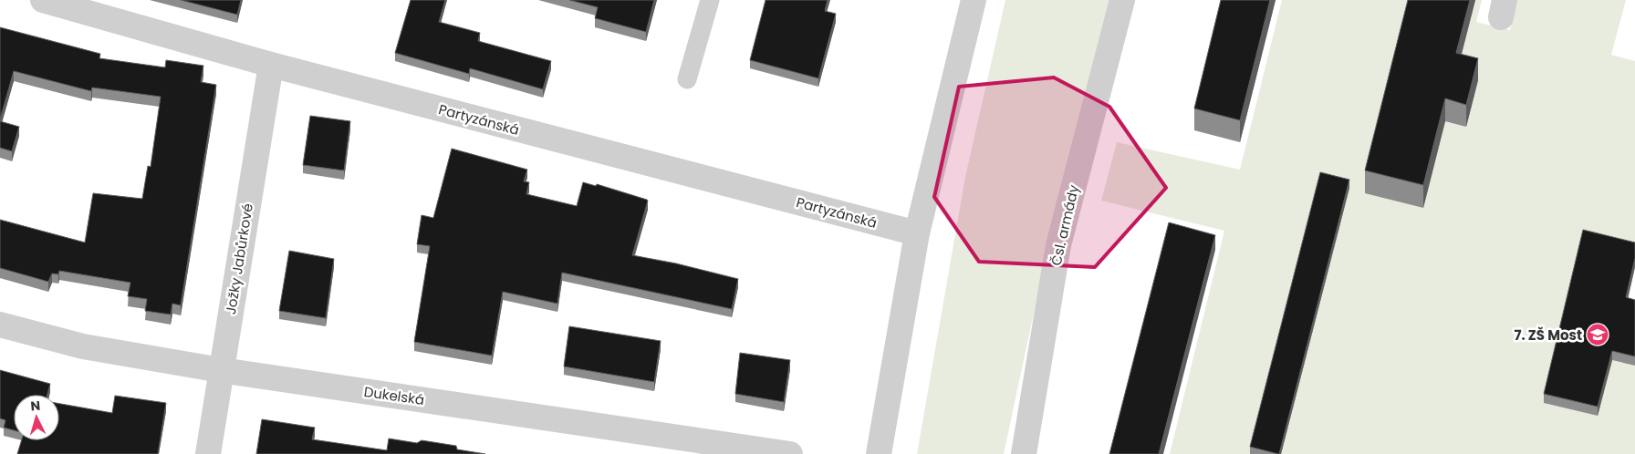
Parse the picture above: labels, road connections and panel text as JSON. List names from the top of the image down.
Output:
{
  "streets": {
    "street": [
      "Partyzánská",
      "Čsl. armády",
      "Jožky Jabůrkové",
      "Dukelská"
    ]
  },
  "crossings": [
    ["Partyzánská", "Jožky Jabůrkové"],
    ["Jožky Jabůrkové", "Dukelská"]
  ],
  "places": {
    "school or university": ["7. ZŠ Most"]
  },
  "north": "top"
}
